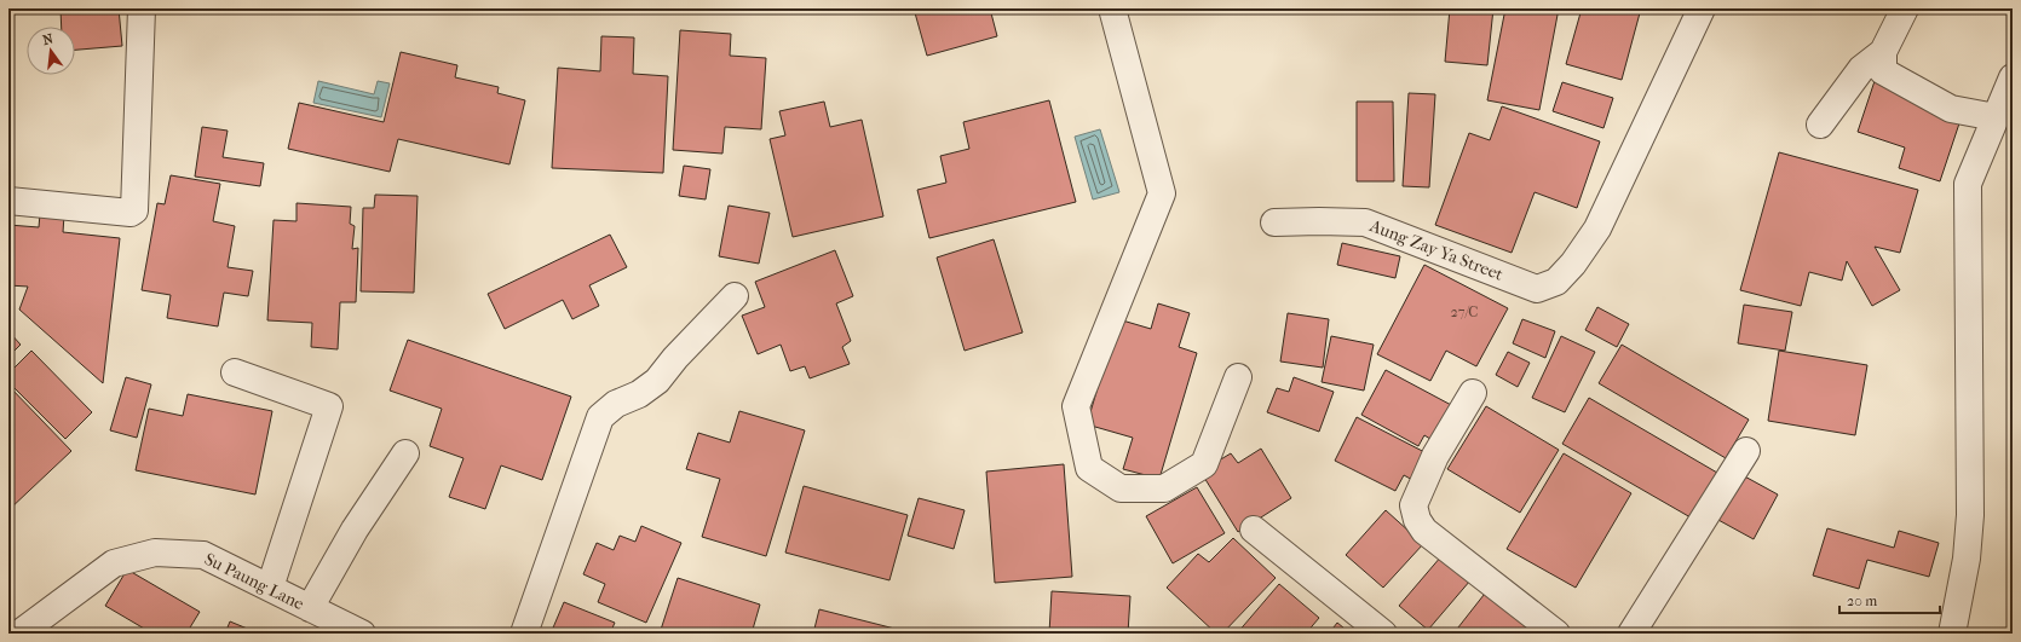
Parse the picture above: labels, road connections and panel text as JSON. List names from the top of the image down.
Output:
{
  "streets": {
    "street": ["Aung Zay Ya Street", "Su Paung Lane"]
  },
  "house_numbers": ["27/C"],
  "scale_bar": "20 m",
  "north": "top"
}
